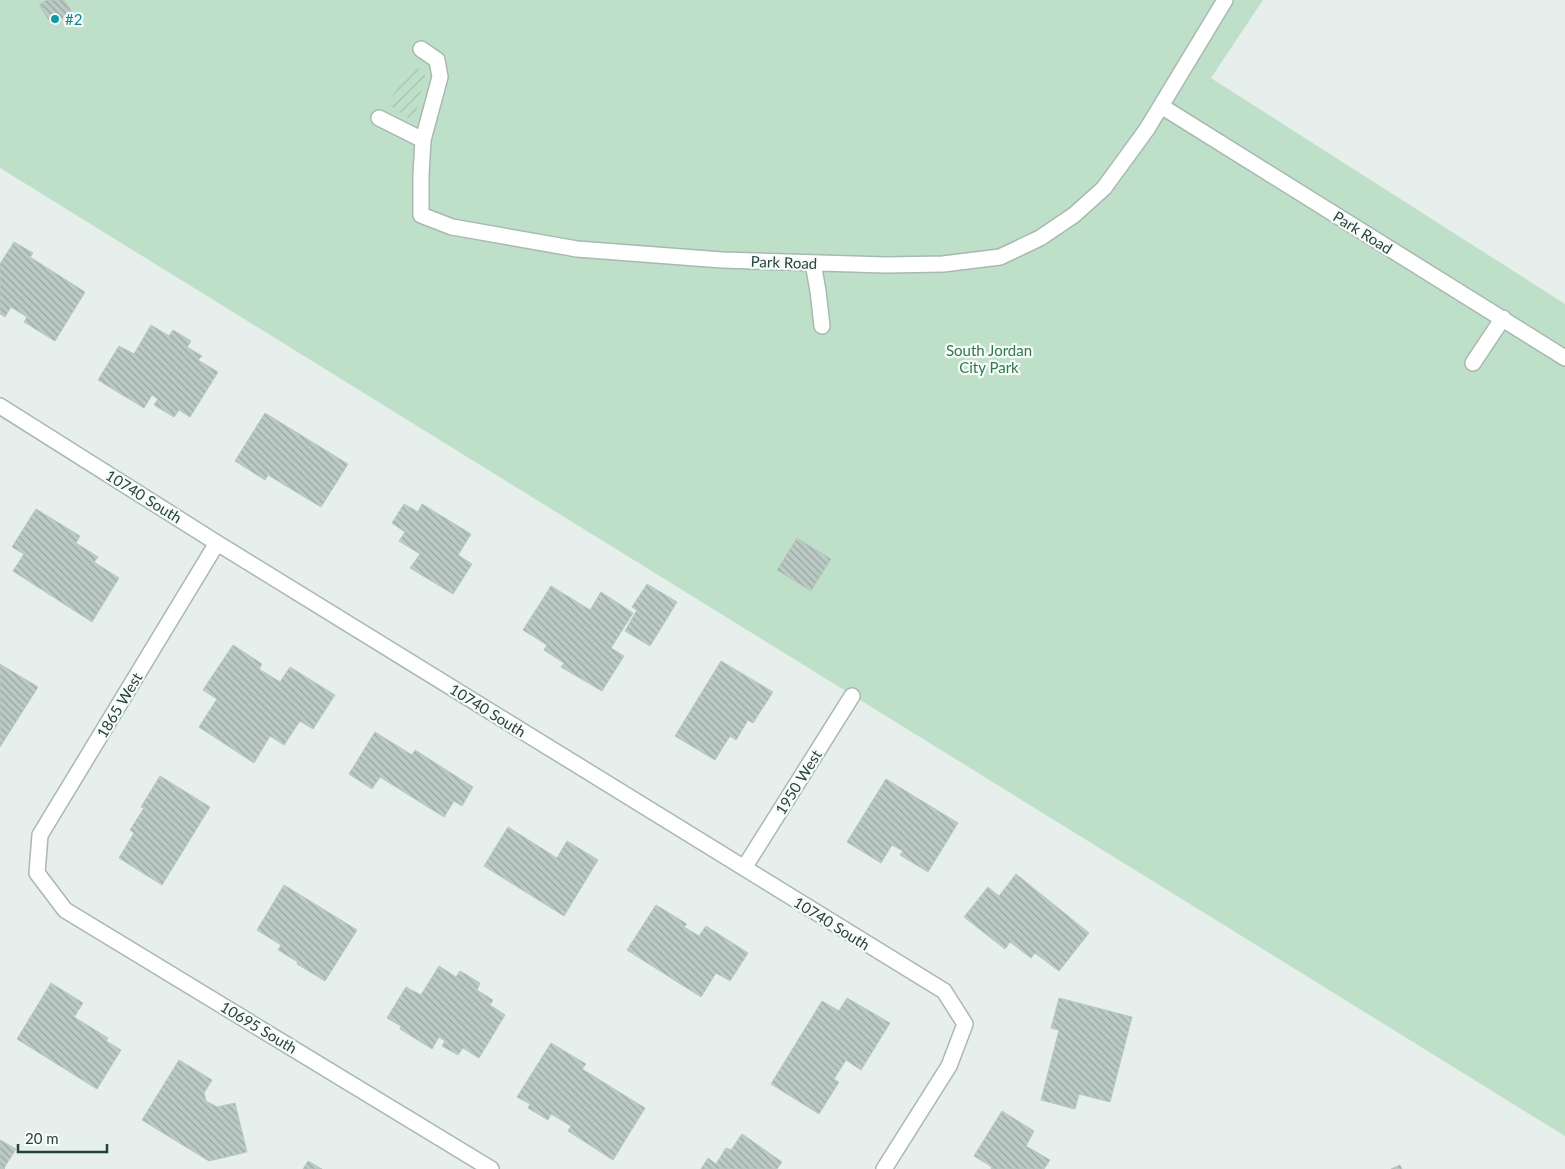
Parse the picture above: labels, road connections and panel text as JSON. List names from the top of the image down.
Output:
{
  "streets": {
    "street": [
      "Park Road",
      "10740 South",
      "1865 West",
      "1950 West",
      "10695 South"
    ]
  },
  "crossings": [
    ["10740 South", "1865 West"],
    ["10740 South", "1950 West"],
    ["1865 West", "10695 South"]
  ],
  "parks": ["South Jordan City Park"],
  "places": ["#2"],
  "scale_bar": "20 m"
}
